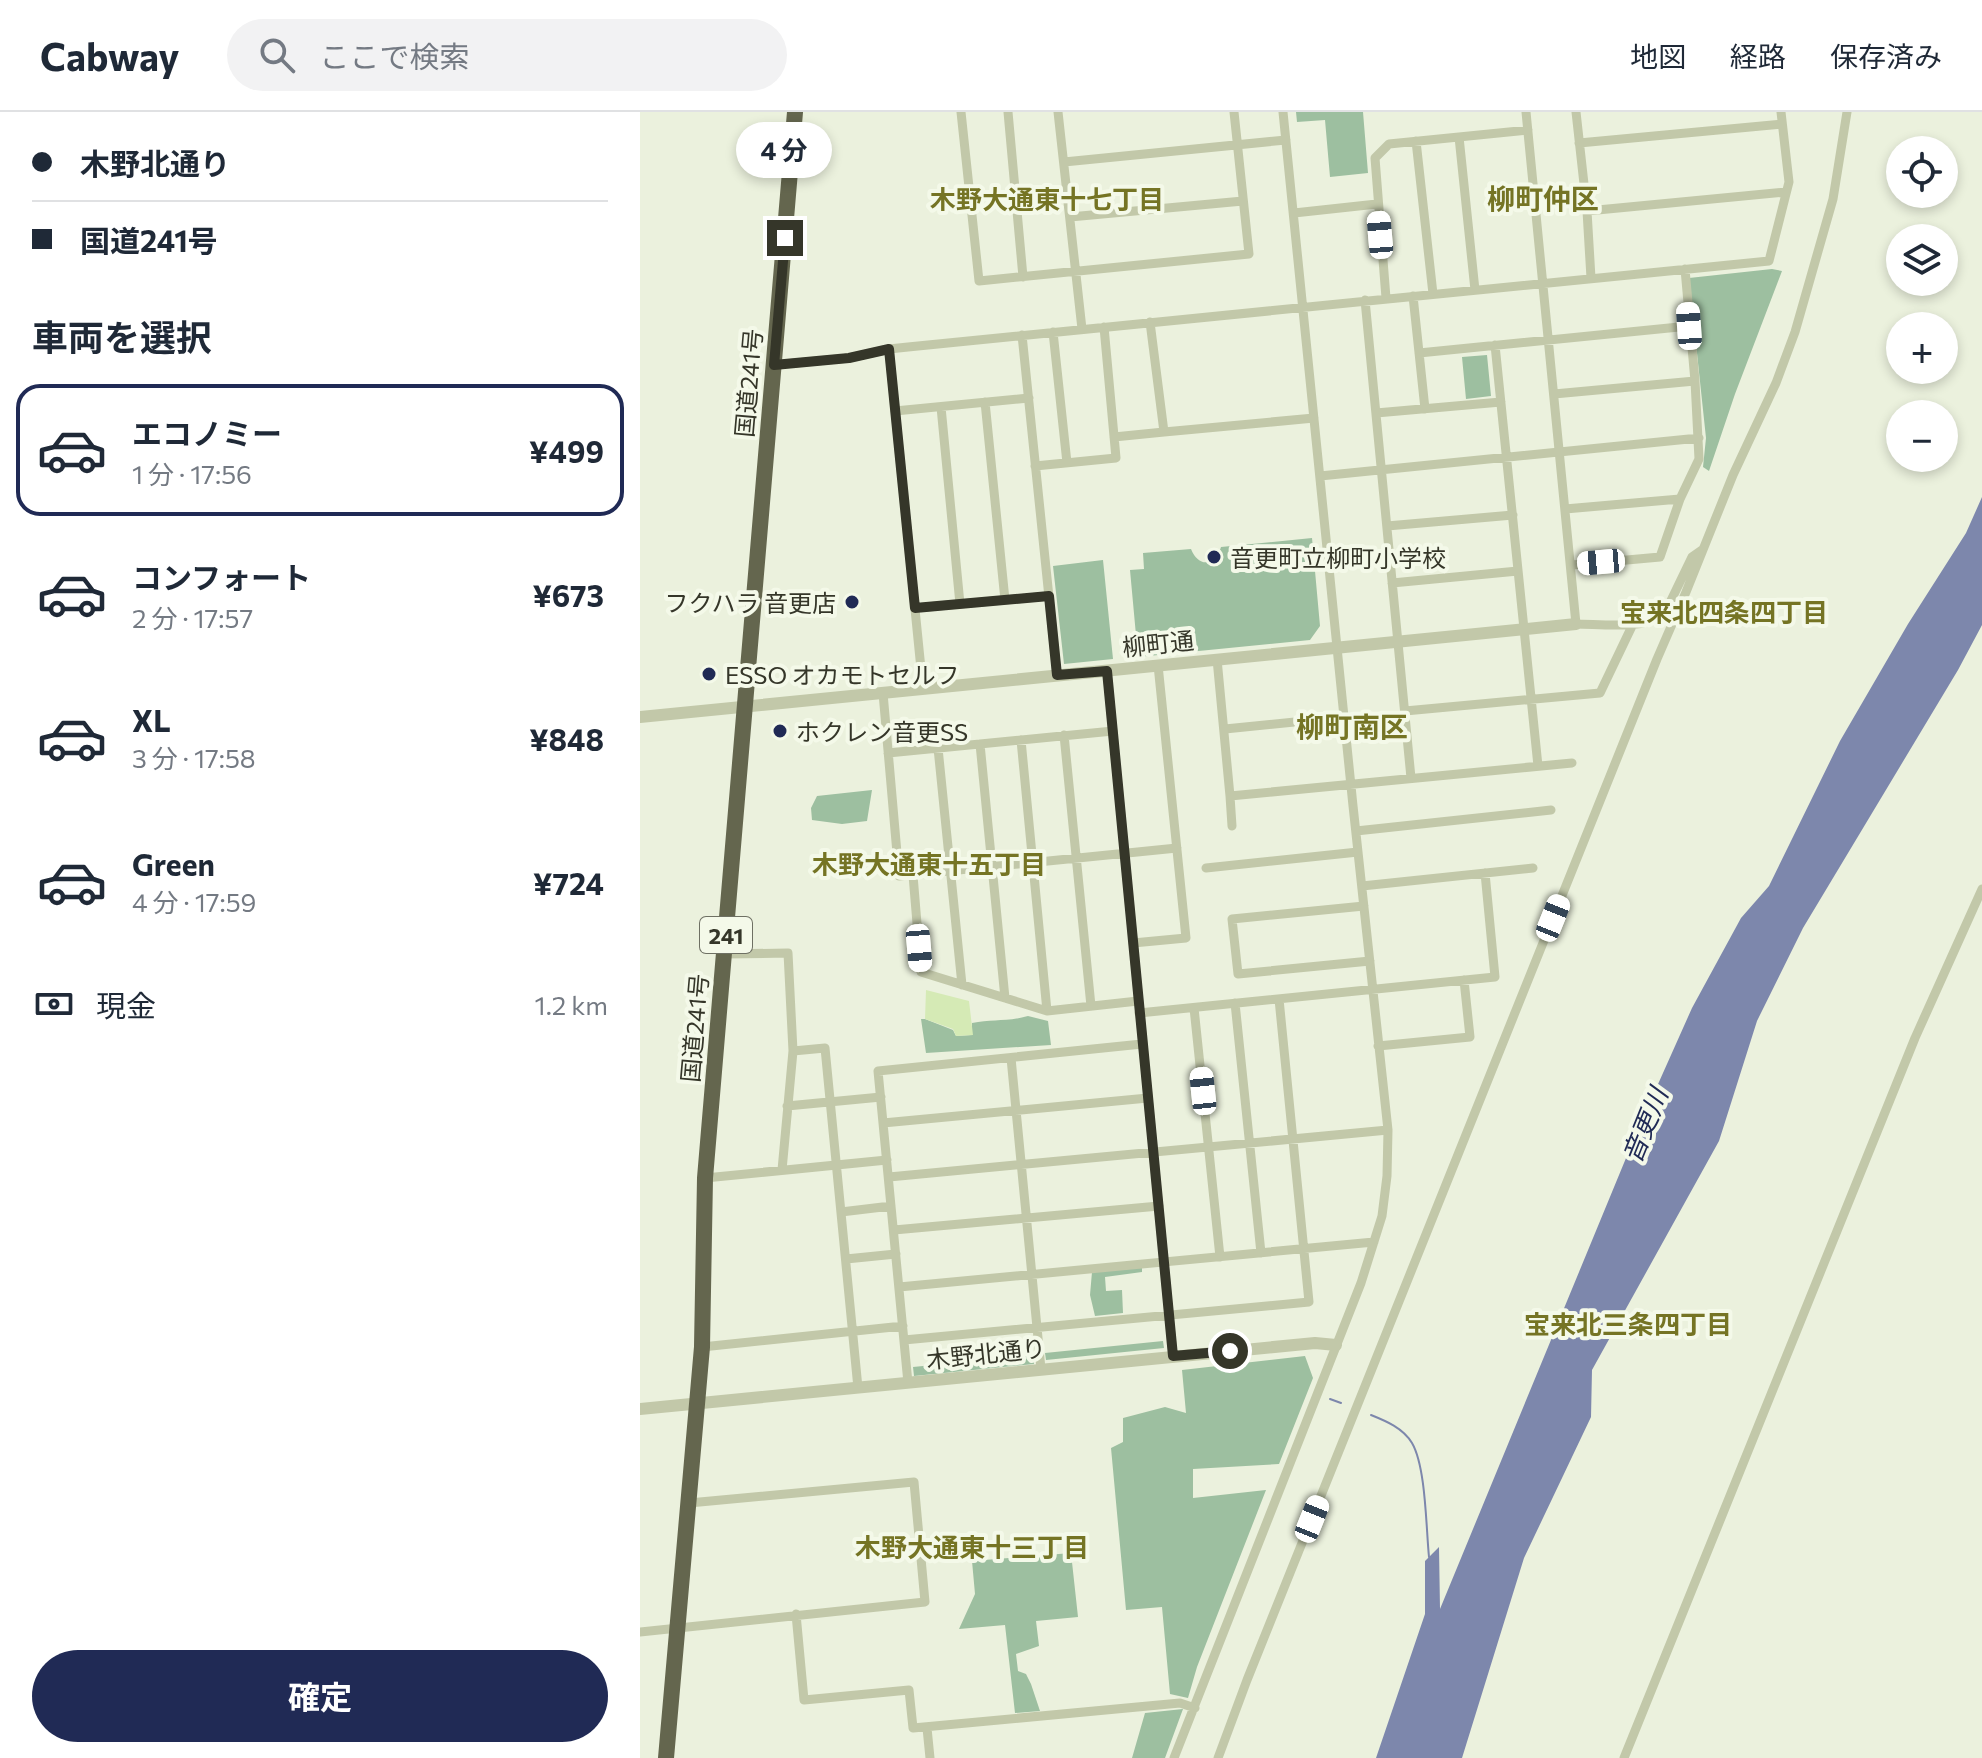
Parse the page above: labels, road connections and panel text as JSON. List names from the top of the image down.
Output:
{
  "streets": {
    "highway": ["国道241号", "241"],
    "street": ["柳町通", "木野北通り"]
  },
  "crossings": [
    ["国道241号", "柳町通"],
    ["国道241号", "木野北通り"]
  ],
  "districts": [
    "木野大通東十七丁目",
    "柳町仲区",
    "宝来北四条四丁目",
    "柳町南区",
    "木野大通東十五丁目",
    "宝来北三条四丁目",
    "木野大通東十三丁目"
  ],
  "water": ["音更川"],
  "places": [
    "音更町立柳町小学校",
    "フクハラ 音更店",
    "ESSO オカモトセルフ",
    "ホクレン音更SS"
  ],
  "page": {
    "header": "Cabway",
    "search": "ここで検索",
    "nav": ["地図", "経路", "保存済み"],
    "banner": ["木野北通り", "国道241号"],
    "bubble": "4 分",
    "map_buttons": ["+", "−"],
    "heading": "車両を選択",
    "list": [
      {
        "name": "エコノミー",
        "note": "1 分 · 17:56",
        "value": "¥499"
      },
      {
        "name": "コンフォート",
        "note": "2 分 · 17:57",
        "value": "¥673"
      },
      {
        "name": "XL",
        "note": "3 分 · 17:58",
        "value": "¥848"
      },
      {
        "name": "Green",
        "note": "4 分 · 17:59",
        "value": "¥724"
      }
    ],
    "pay": ["現金", "1.2 km"],
    "buttons": "確定"
  }
}
